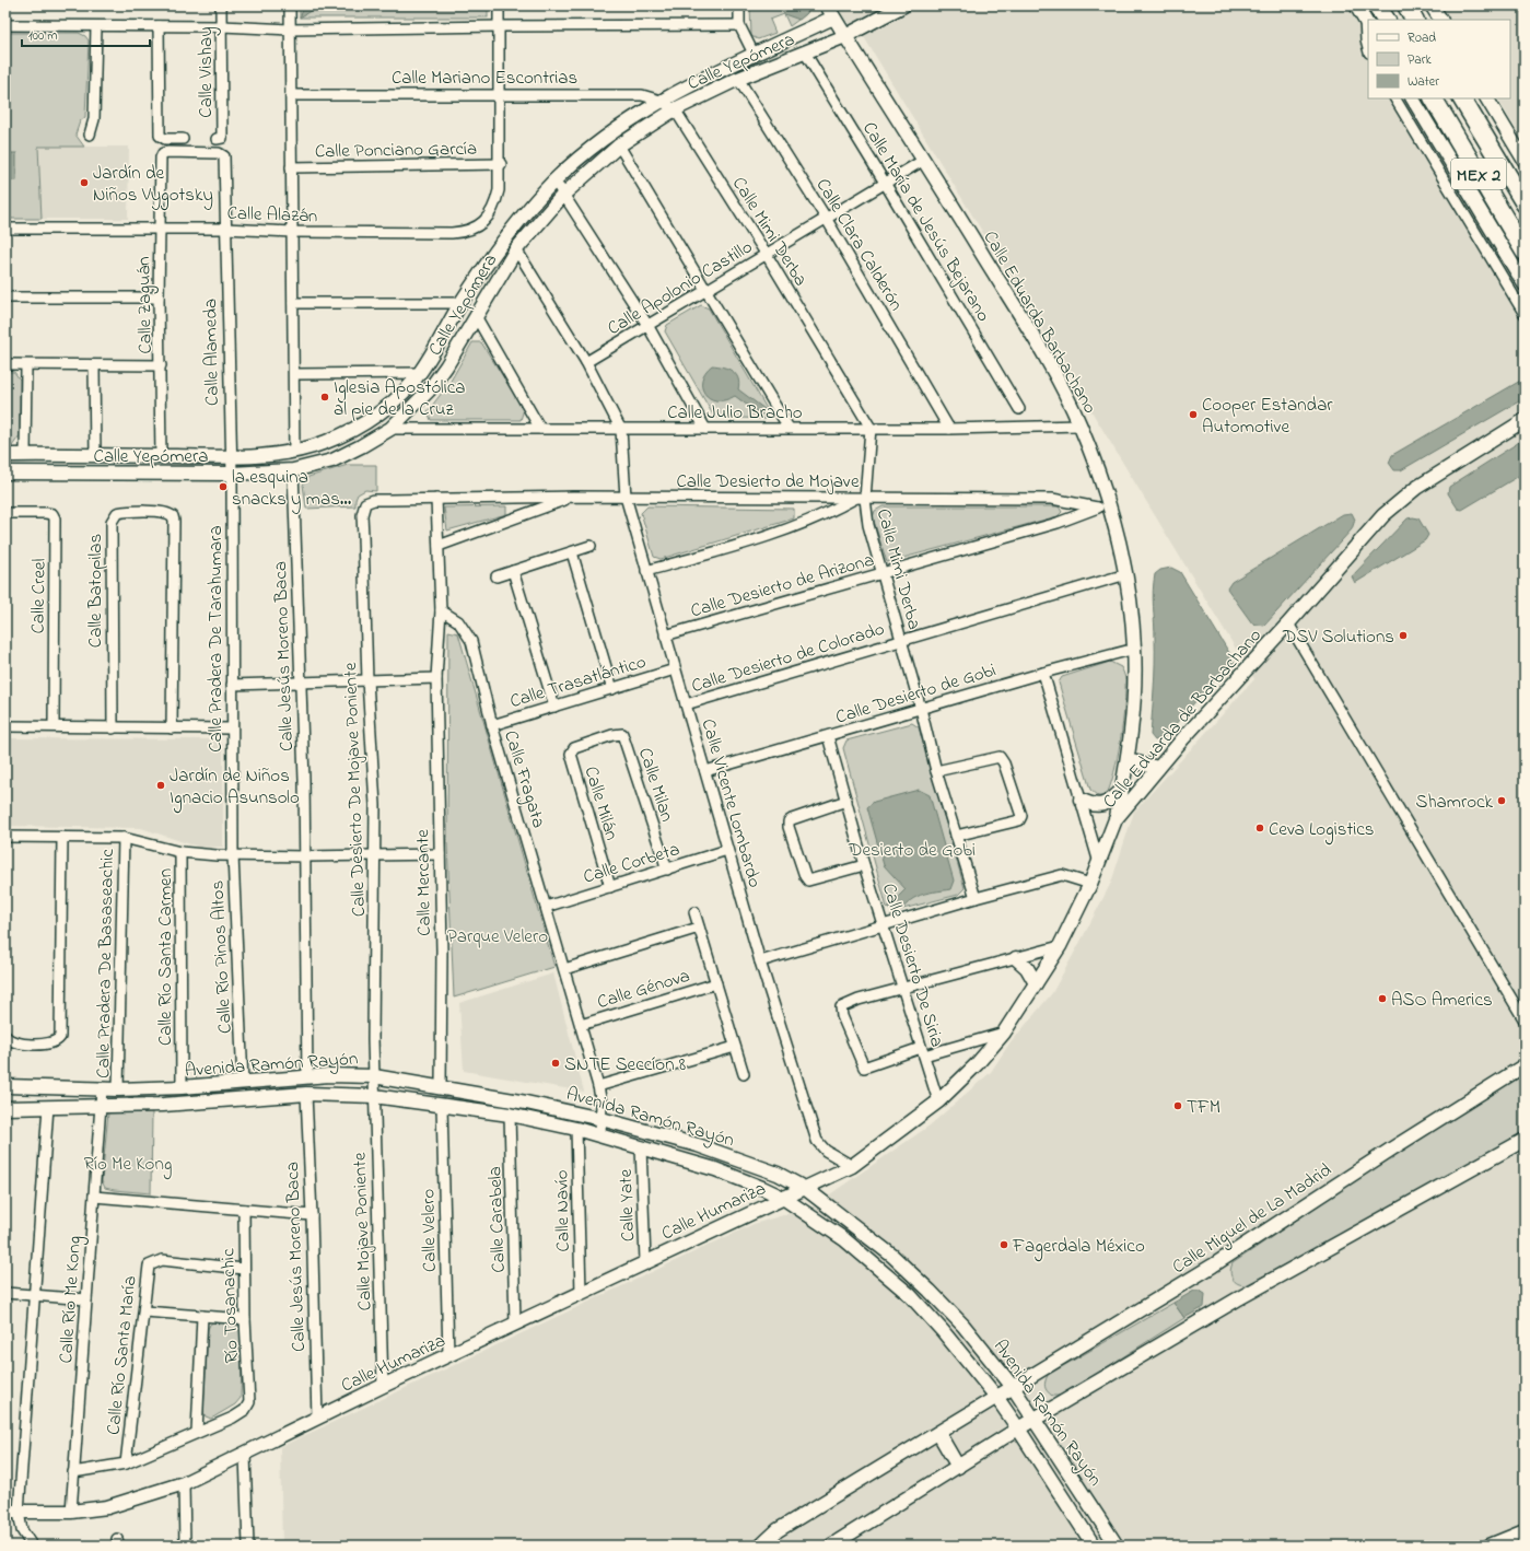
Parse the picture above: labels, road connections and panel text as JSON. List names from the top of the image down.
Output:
{
  "streets": {
    "highway": ["MEX 2"],
    "main road": [
      "Calle Yepómera",
      "Calle Eduarda Barbachano",
      "Calle Eduarda de Barbachano",
      "Avenida Ramón Rayón",
      "Calle Humariza",
      "Calle Miguel de La Madrid"
    ],
    "street": [
      "Calle Vishay",
      "Calle Mariano Escontrias",
      "Calle Ponciano García",
      "Calle Alazán",
      "Calle María de Jesús Bejarano",
      "Calle Mimi Derba",
      "Calle Clara Calderón",
      "Calle Apolonio Castillo",
      "Calle Zaguán",
      "Calle Alameda",
      "Calle Julio Bracho",
      "Calle Desierto de Mojave",
      "Calle Desierto de Arizona",
      "Calle Batopilas",
      "Calle Creel",
      "Calle Pradera De Tarahumara",
      "Calle Jesús Moreno Baca",
      "Calle Desierto de Colorado",
      "Calle Trasatlántico",
      "Calle Desierto de Gobi",
      "Calle Fragata",
      "Calle Milan",
      "Calle Desierto De Mojave Poniente",
      "Calle Milán",
      "Calle Vicente Lombardo",
      "Calle Corbeta",
      "Calle Mercante",
      "Calle Río Santa Carmen",
      "Calle Río Pinos Altos",
      "Calle Pradera De Basaseachic",
      "Calle Desierto De Siria",
      "Calle Génova",
      "Calle Yate",
      "Calle Navío",
      "Calle Carabela",
      "Calle Velero",
      "Calle Mojave Poniente",
      "Calle Río Me Kong",
      "Río Tosanachic",
      "Calle Río Santa María"
    ]
  },
  "crossings": [
    ["Calle Yepómera", "Calle Mariano Escontrias"],
    ["Calle Yepómera", "Calle María de Jesús Bejarano"],
    ["Calle Yepómera", "Calle Mimi Derba"],
    ["Calle Yepómera", "Calle Clara Calderón"],
    ["Calle Yepómera", "Calle Zaguán"],
    ["Calle Yepómera", "Calle Eduarda Barbachano"],
    ["Calle Yepómera", "Calle Alameda"],
    ["Calle Yepómera", "Calle Julio Bracho"],
    ["Calle Yepómera", "Calle Pradera De Tarahumara"],
    ["Calle Yepómera", "Calle Jesús Moreno Baca"],
    ["Calle Mariano Escontrias", "Calle Mimi Derba"],
    ["Calle Ponciano García", "Calle Alazán"],
    ["Calle Alazán", "Calle Zaguán"],
    ["Calle Alazán", "Calle Alameda"],
    ["Calle María de Jesús Bejarano", "Calle Apolonio Castillo"],
    ["Calle Mimi Derba", "Calle Apolonio Castillo"],
    ["Calle Mimi Derba", "Calle Julio Bracho"],
    ["Calle Mimi Derba", "Calle Desierto de Mojave"],
    ["Calle Mimi Derba", "Calle Desierto de Arizona"],
    ["Calle Mimi Derba", "Calle Desierto de Colorado"],
    ["Calle Mimi Derba", "Calle Desierto de Gobi"],
    ["Calle Mimi Derba", "Calle Desierto De Siria"],
    ["Calle Clara Calderón", "Calle Apolonio Castillo"],
    ["Calle Clara Calderón", "Calle Julio Bracho"],
    ["Calle Apolonio Castillo", "Calle Eduarda Barbachano"],
    ["Calle Zaguán", "Calle Alameda"],
    ["Calle Eduarda Barbachano", "Calle Julio Bracho"],
    ["Calle Eduarda Barbachano", "Calle Desierto de Mojave"],
    ["Calle Eduarda Barbachano", "Calle Desierto de Arizona"],
    ["Calle Eduarda Barbachano", "Calle Desierto de Colorado"],
    ["Calle Eduarda Barbachano", "Calle Desierto de Gobi"],
    ["Calle Eduarda Barbachano", "Calle Eduarda de Barbachano"],
    ["Calle Alameda", "Calle Pradera De Tarahumara"],
    ["Calle Julio Bracho", "Calle Vicente Lombardo"],
    ["Calle Desierto de Mojave", "Calle Desierto de Arizona"],
    ["Calle Desierto de Mojave", "Calle Desierto De Mojave Poniente"],
    ["Calle Desierto de Mojave", "Calle Vicente Lombardo"],
    ["Calle Desierto de Mojave", "Calle Mercante"],
    ["Calle Desierto de Arizona", "Calle Vicente Lombardo"],
    ["Calle Pradera De Tarahumara", "Calle Río Pinos Altos"],
    ["Calle Jesús Moreno Baca", "Avenida Ramón Rayón"],
    ["Calle Jesús Moreno Baca", "Calle Humariza"],
    ["Calle Desierto de Colorado", "Calle Vicente Lombardo"],
    ["Calle Trasatlántico", "Calle Fragata"],
    ["Calle Trasatlántico", "Calle Vicente Lombardo"],
    ["Calle Desierto de Gobi", "Calle Vicente Lombardo"],
    ["Calle Desierto de Gobi", "Calle Desierto De Siria"],
    ["Calle Eduarda de Barbachano", "Calle Vicente Lombardo"],
    ["Calle Eduarda de Barbachano", "Calle Desierto De Siria"],
    ["Calle Eduarda de Barbachano", "Avenida Ramón Rayón"],
    ["Calle Eduarda de Barbachano", "Calle Humariza"],
    ["Calle Fragata", "Calle Corbeta"],
    ["Calle Fragata", "Calle Mercante"],
    ["Calle Fragata", "Calle Génova"],
    ["Calle Fragata", "Avenida Ramón Rayón"],
    ["Calle Milan", "Calle Milán"],
    ["Calle Milan", "Calle Corbeta"],
    ["Calle Desierto De Mojave Poniente", "Calle Mercante"],
    ["Calle Desierto De Mojave Poniente", "Avenida Ramón Rayón"],
    ["Calle Desierto De Mojave Poniente", "Calle Mojave Poniente"],
    ["Calle Milán", "Calle Corbeta"],
    ["Calle Vicente Lombardo", "Calle Corbeta"],
    ["Calle Vicente Lombardo", "Calle Desierto De Siria"],
    ["Calle Mercante", "Avenida Ramón Rayón"],
    ["Calle Río Santa Carmen", "Avenida Ramón Rayón"],
    ["Calle Río Pinos Altos", "Avenida Ramón Rayón"],
    ["Calle Pradera De Basaseachic", "Avenida Ramón Rayón"],
    ["Avenida Ramón Rayón", "Calle Yate"],
    ["Avenida Ramón Rayón", "Calle Humariza"],
    ["Avenida Ramón Rayón", "Calle Navío"],
    ["Avenida Ramón Rayón", "Calle Miguel de La Madrid"],
    ["Avenida Ramón Rayón", "Calle Carabela"],
    ["Avenida Ramón Rayón", "Calle Velero"],
    ["Avenida Ramón Rayón", "Calle Mojave Poniente"],
    ["Avenida Ramón Rayón", "Calle Río Me Kong"],
    ["Calle Yate", "Calle Humariza"],
    ["Calle Humariza", "Calle Navío"],
    ["Calle Humariza", "Calle Carabela"],
    ["Calle Humariza", "Calle Velero"],
    ["Calle Humariza", "Calle Mojave Poniente"],
    ["Calle Humariza", "Calle Río Me Kong"],
    ["Río Tosanachic", "Calle Río Santa María"]
  ],
  "parks": ["Desierto de Gobi", "Parque Velero", "Río Me Kong"],
  "places": [
    "Jardín de Niños Vygotsky",
    "Iglesia Apostólica al pie de la Cruz",
    "Cooper Estandar Automotive",
    "la esquina snacks y mas...",
    "DSV Solutions",
    "Jardín de Niños Ignacio Asunsolo",
    "Shamrock",
    "Ceva Logistics",
    "ASO Americs",
    "SNTE Seccíon 8",
    "TFM",
    "Fagerdala México"
  ],
  "legend": ["Road", "Park", "Water"],
  "scale_bar": "100 m"
}
